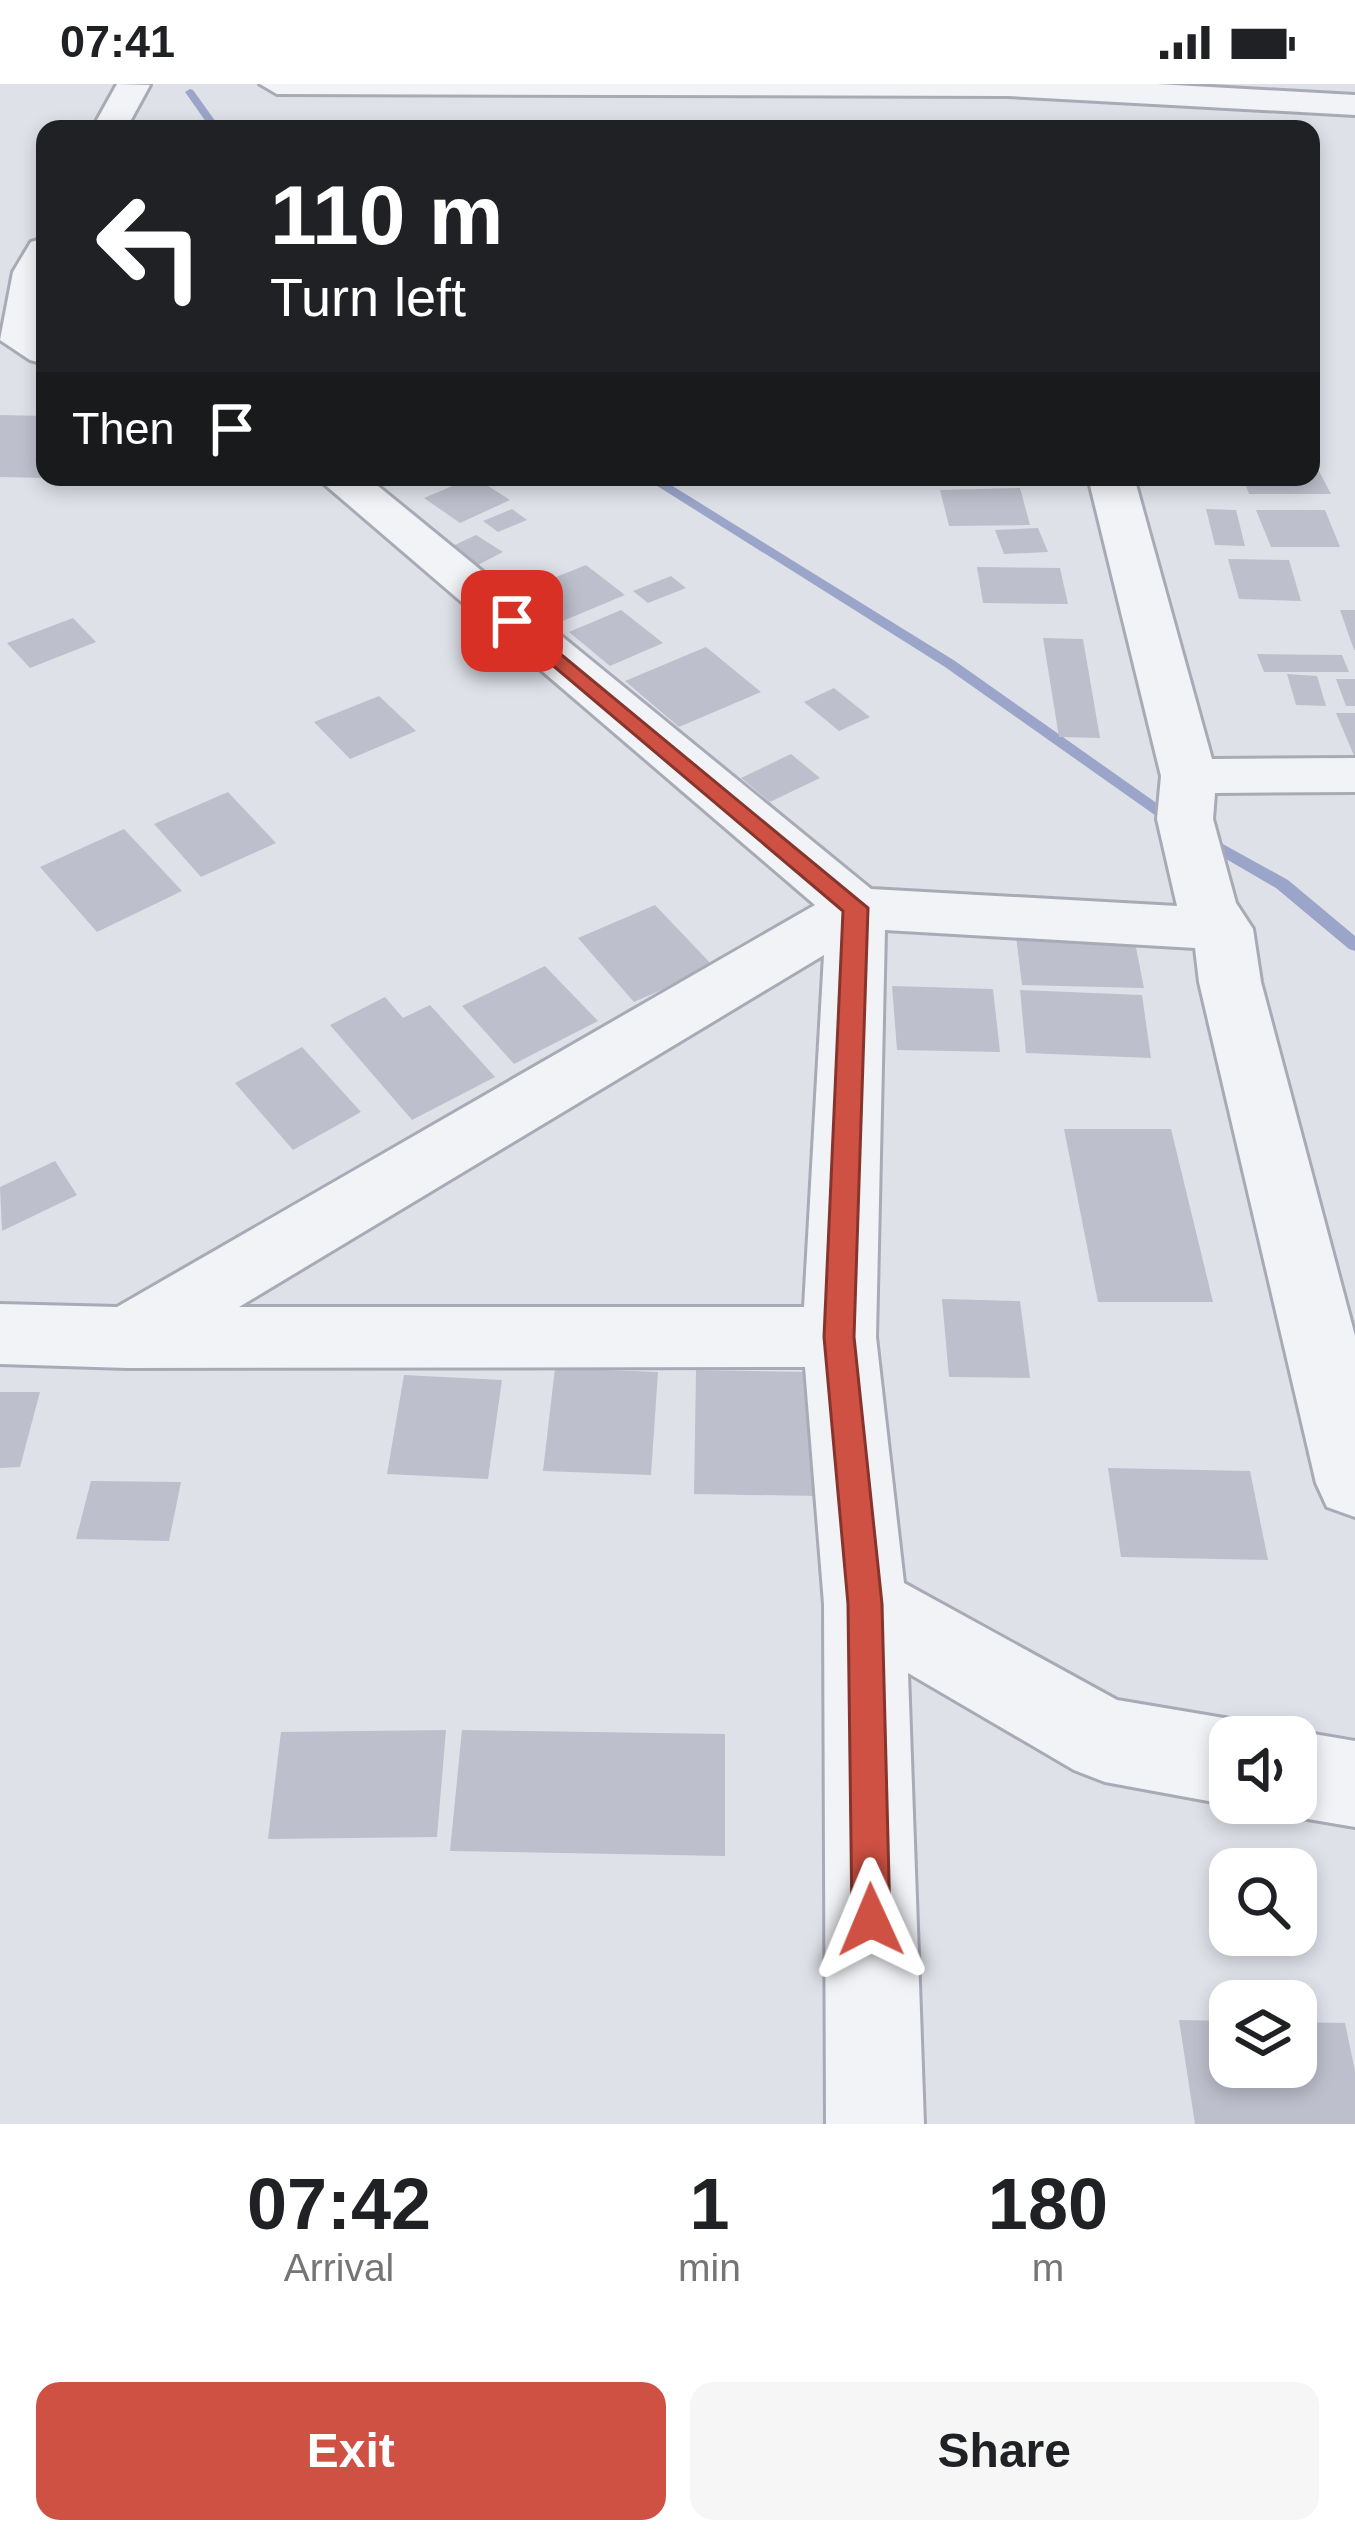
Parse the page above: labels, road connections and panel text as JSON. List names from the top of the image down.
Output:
{
  "page": {
    "status": "07:41",
    "turn": ["110 m", "Turn left"],
    "then": "Then",
    "eta": [
      "07:42",
      "Arrival",
      "1",
      "min",
      "180",
      "m"
    ],
    "buttons": ["Exit", "Share"]
  }
}
